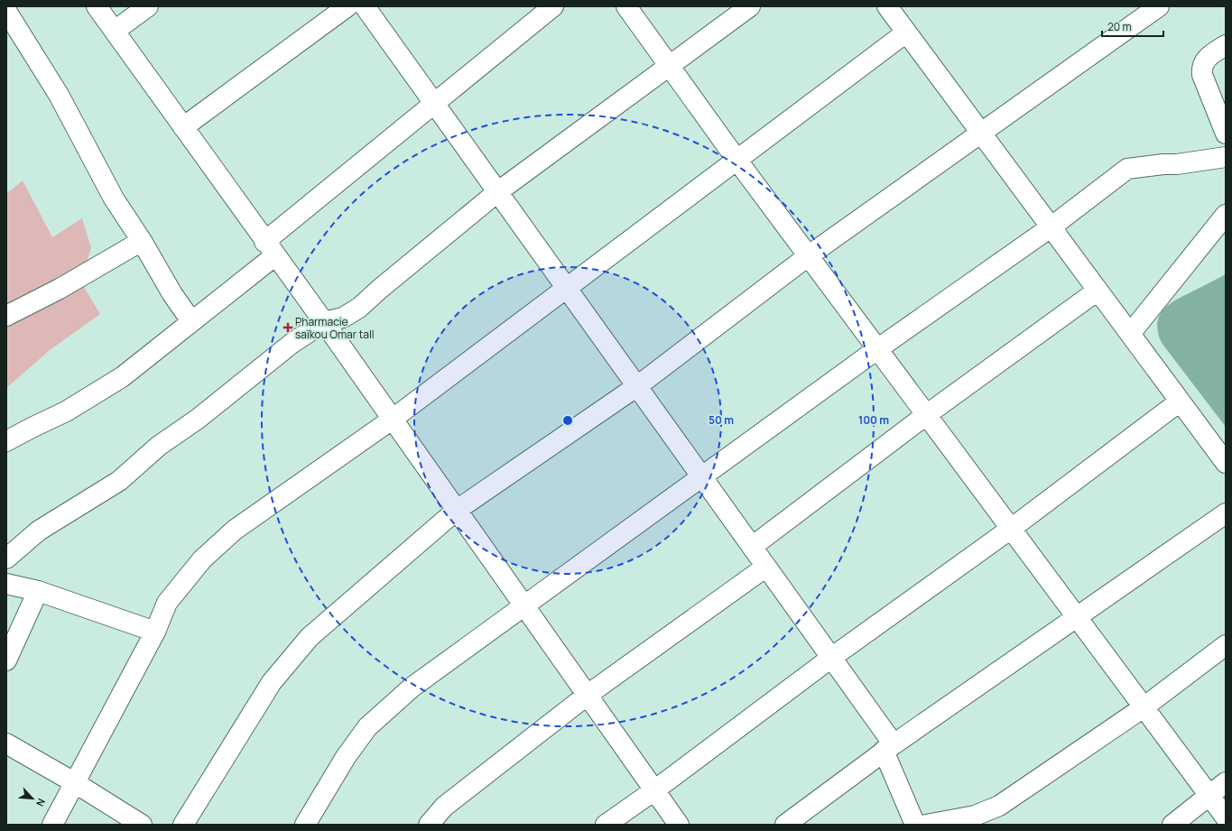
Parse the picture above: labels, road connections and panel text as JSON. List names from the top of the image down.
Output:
{
  "places": {
    "health": ["Pharmacie saïkou Omar tall"]
  },
  "scale_bar": "20 m",
  "north": "bottom right",
  "rings": ["50 m", "100 m"]
}
